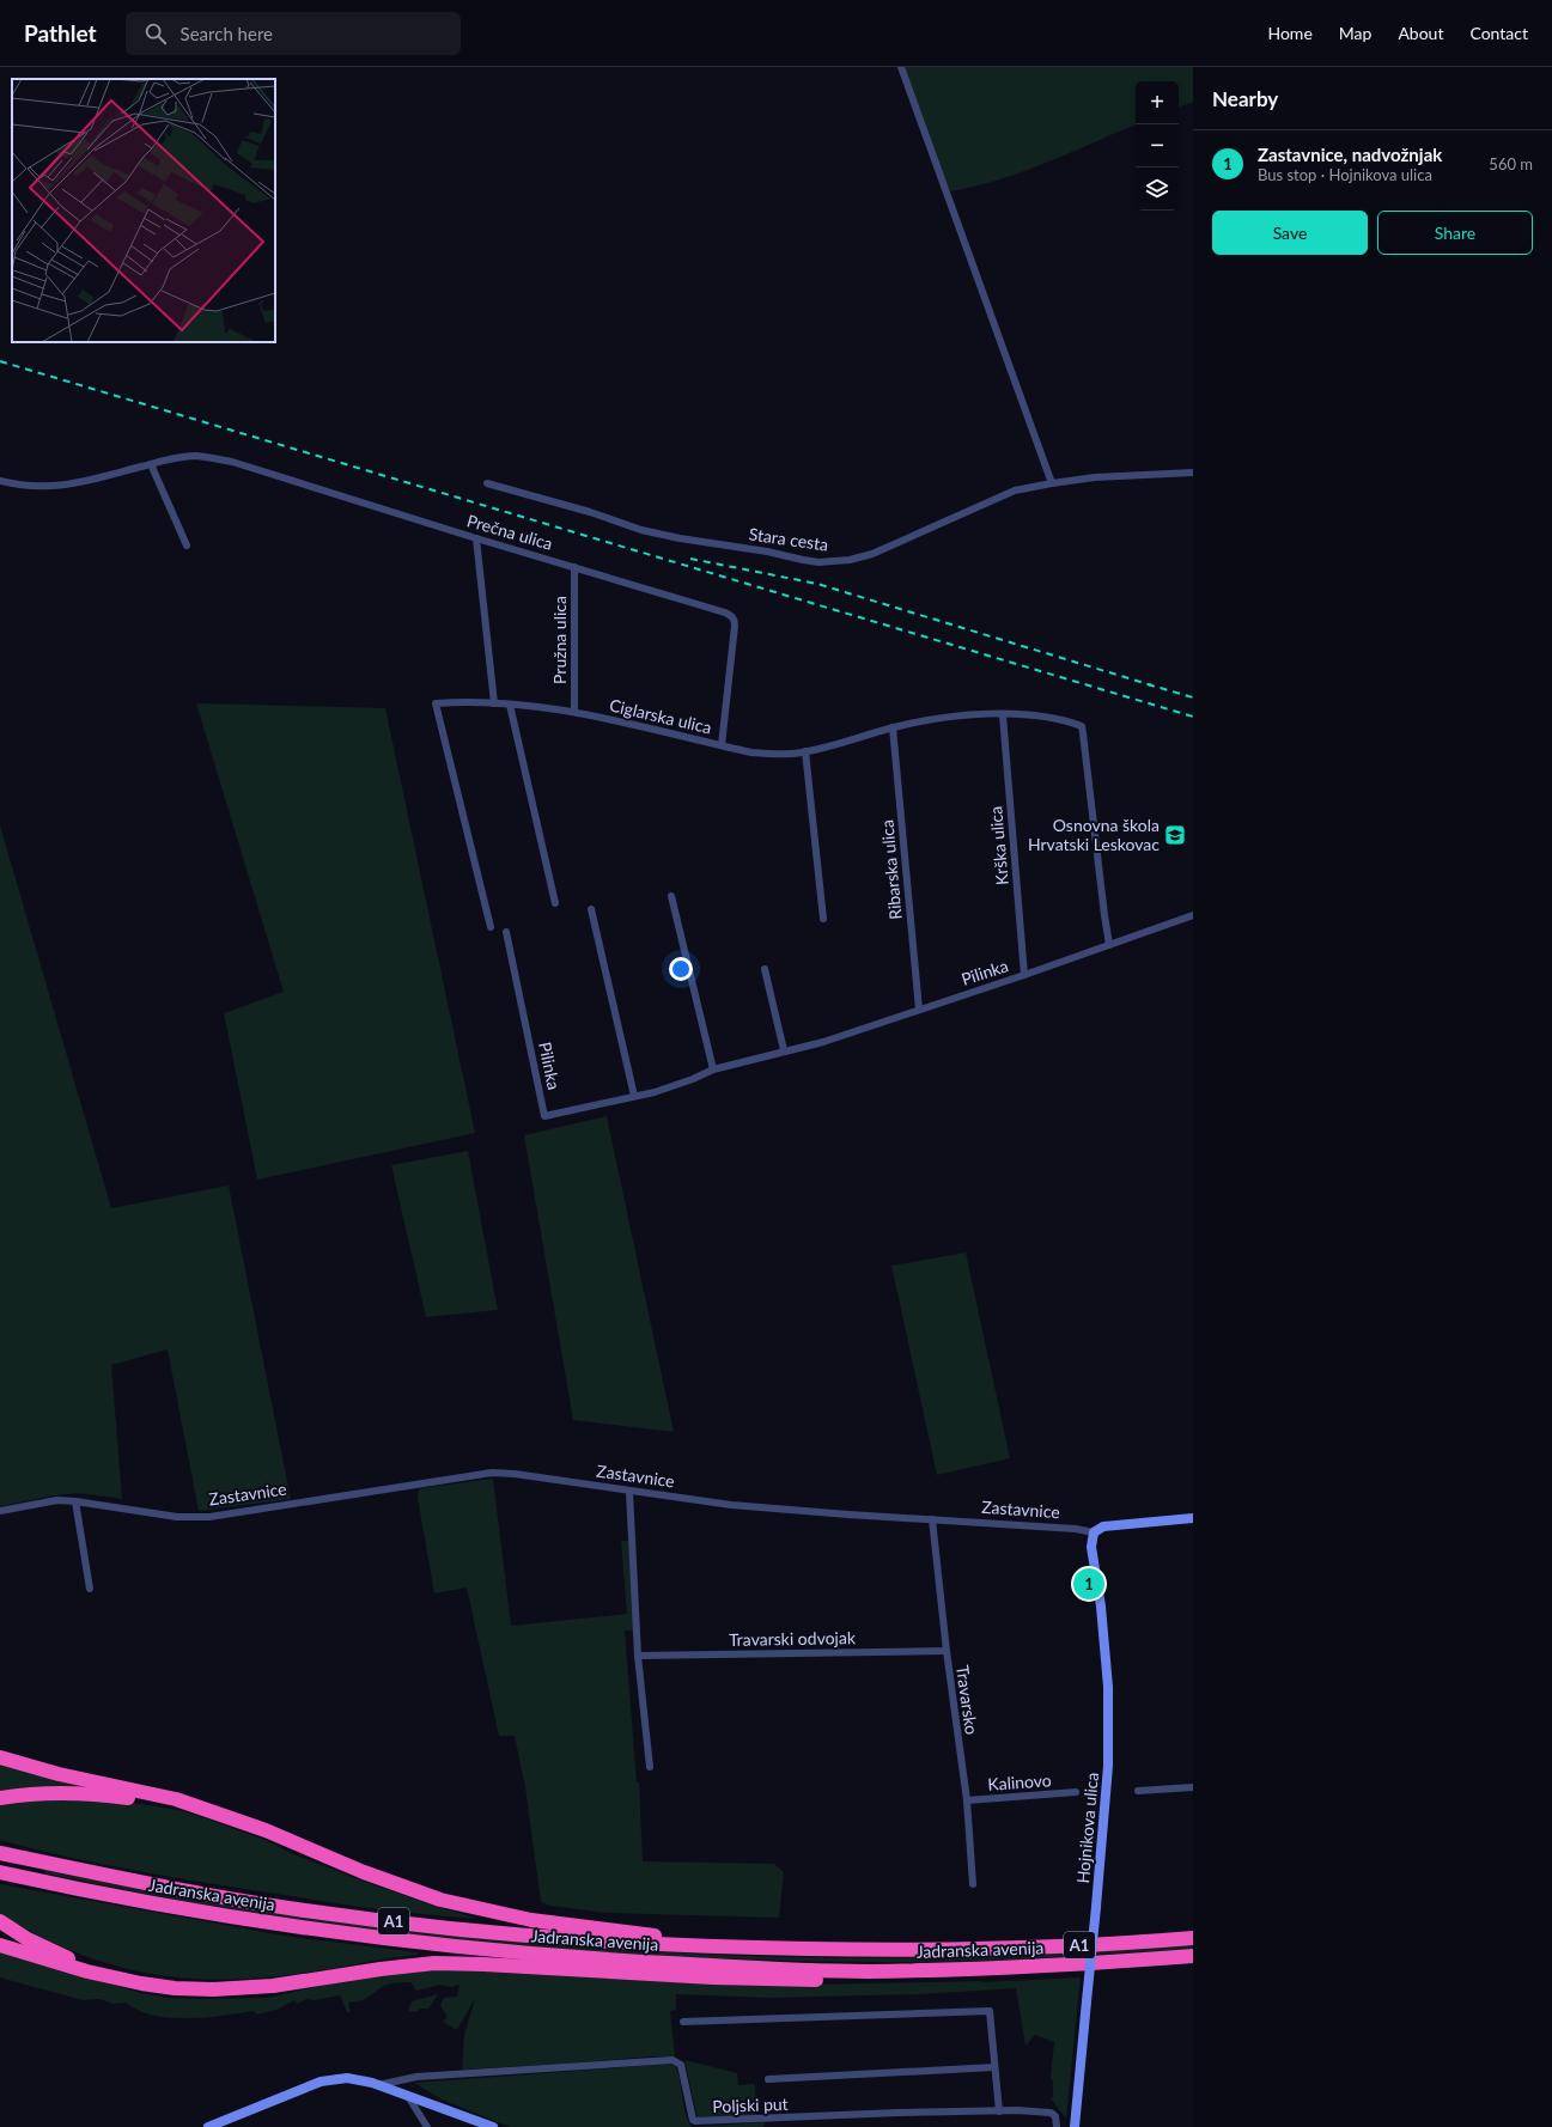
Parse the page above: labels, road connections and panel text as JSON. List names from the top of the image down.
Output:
{
  "streets": {
    "highway": ["Jadranska avenija", "A1"],
    "main road": ["Zastavnice", "Hojnikova ulica"],
    "street": [
      "Prečna ulica",
      "Stara cesta",
      "Pružna ulica",
      "Ciglarska ulica",
      "Krška ulica",
      "Ribarska ulica",
      "Pilinka",
      "Travarski odvojak",
      "Travarsko",
      "Kalinovo",
      "Poljski put"
    ]
  },
  "crossings": [
    ["Prečna ulica", "Pružna ulica"],
    ["Prečna ulica", "Ciglarska ulica"],
    ["Pružna ulica", "Ciglarska ulica"],
    ["Ciglarska ulica", "Krška ulica"],
    ["Ciglarska ulica", "Ribarska ulica"],
    ["Ciglarska ulica", "Pilinka"],
    ["Krška ulica", "Pilinka"],
    ["Ribarska ulica", "Pilinka"],
    ["Zastavnice", "Travarsko"],
    ["Zastavnice", "Hojnikova ulica"],
    ["Travarski odvojak", "Travarsko"],
    ["Travarsko", "Kalinovo"]
  ],
  "places": {
    "school or university": ["Osnovna škola Hrvatski Leskovac"]
  },
  "page": {
    "header": "Pathlet",
    "search": "Search here",
    "nav": [
      "Home",
      "Map",
      "About",
      "Contact"
    ],
    "heading": "Nearby",
    "map_buttons": ["+", "−"],
    "list": [
      {
        "mark": "1",
        "name": "Zastavnice, nadvožnjak",
        "note": "Bus stop · Hojnikova ulica",
        "value": "560 m"
      }
    ],
    "buttons": ["Save", "Share"],
    "pins": "1"
  }
}
